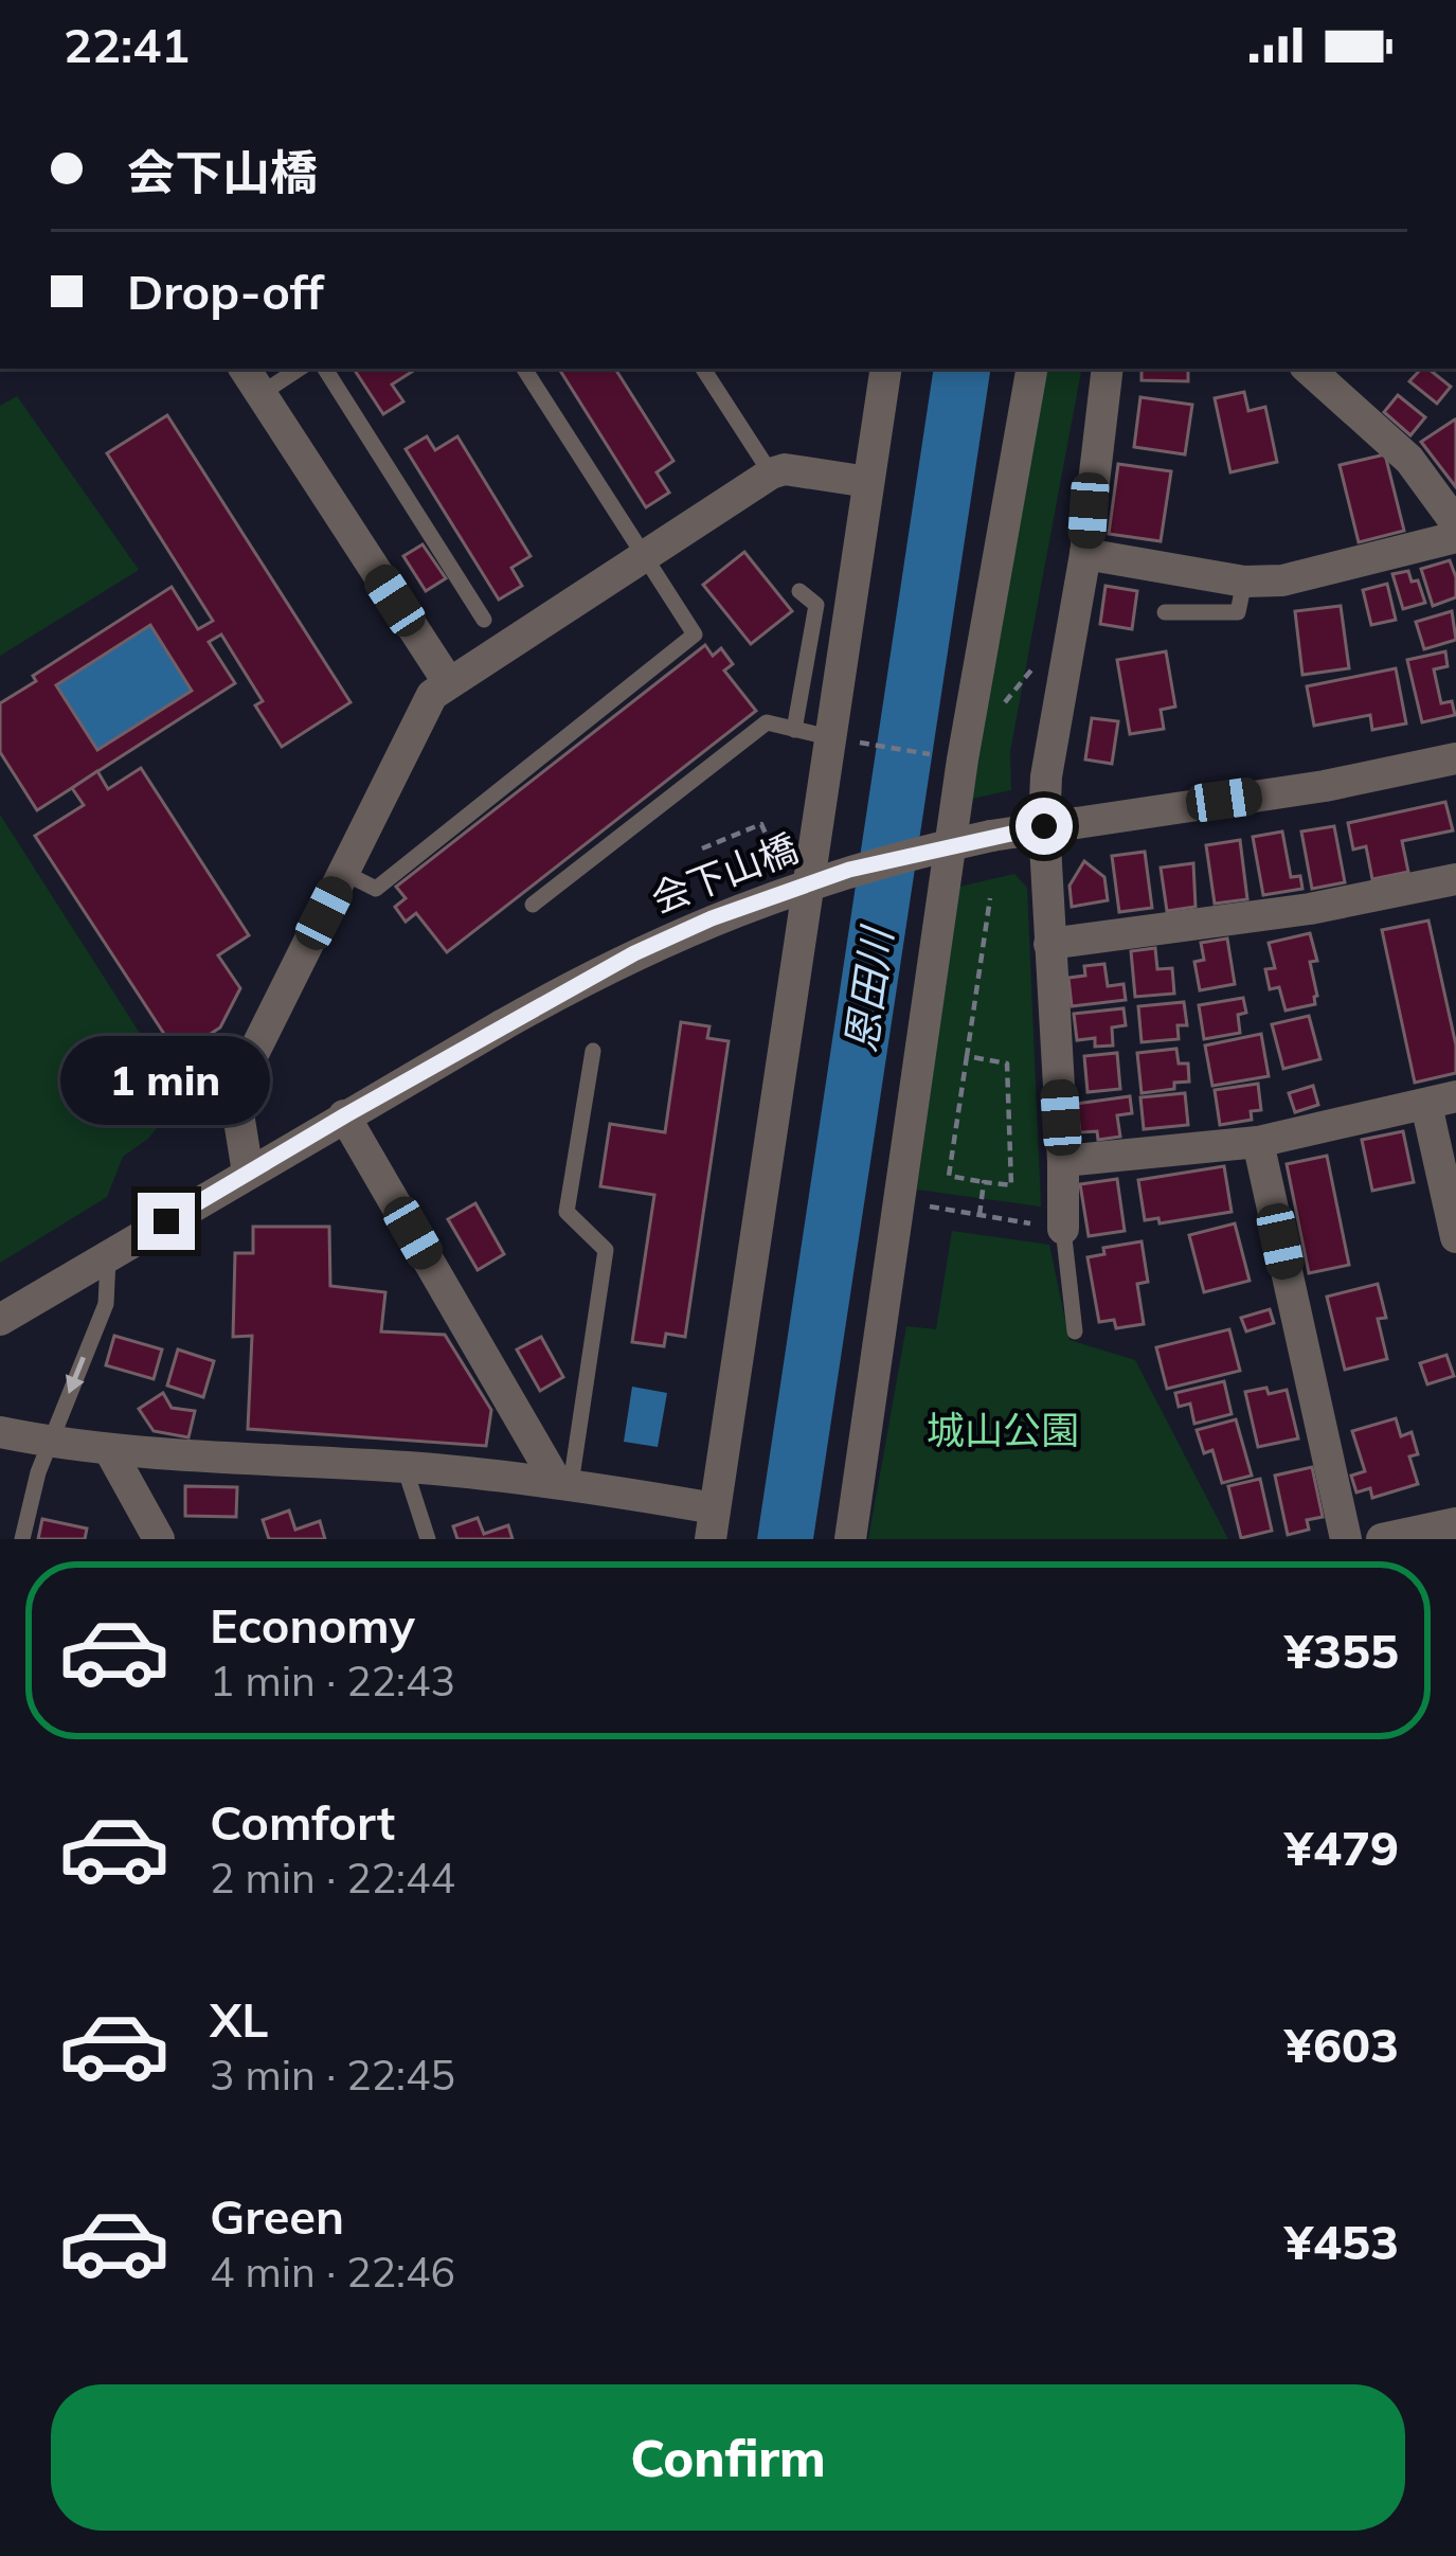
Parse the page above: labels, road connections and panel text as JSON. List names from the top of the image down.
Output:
{
  "streets": {
    "street": ["会下山橋"]
  },
  "water": ["恩田川"],
  "parks": ["城山公園"],
  "page": {
    "status": "22:41",
    "banner": ["会下山橋", "Drop-off"],
    "bubble": "1 min",
    "list": [
      {
        "name": "Economy",
        "note": "1 min · 22:43",
        "value": "¥355"
      },
      {
        "name": "Comfort",
        "note": "2 min · 22:44",
        "value": "¥479"
      },
      {
        "name": "XL",
        "note": "3 min · 22:45",
        "value": "¥603"
      },
      {
        "name": "Green",
        "note": "4 min · 22:46",
        "value": "¥453"
      }
    ],
    "buttons": "Confirm"
  }
}
